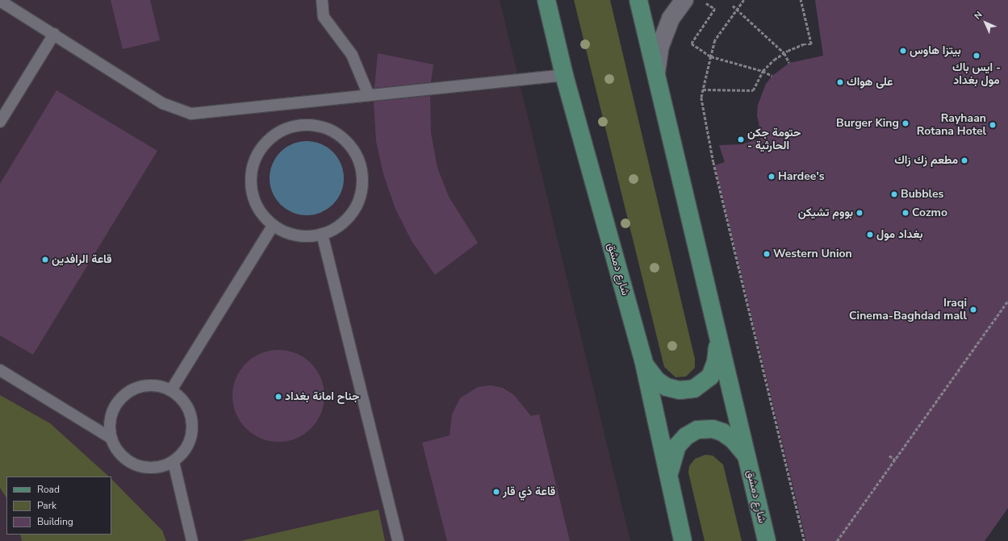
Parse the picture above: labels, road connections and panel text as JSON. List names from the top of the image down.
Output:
{
  "streets": {
    "main road": ["شارع دمشق"]
  },
  "places": [
    "بيتزا هاوس",
    "ايس باك - مول بغداد",
    "على هواك",
    "Burger King",
    "Rayhaan Rotana Hotel",
    "حتومة جكن - الحارثية",
    "مطعم زك زاك",
    "Hardee's",
    "Bubbles",
    "بووم تشيكن",
    "Cozmo",
    "بغداد مول",
    "Western Union",
    "قاعة الرافدين",
    "Iraqi Cinema-Baghdad mall",
    "جناح امانة بغداد",
    "قاعة ذي قار"
  ],
  "legend": ["Road", "Park", "Building"],
  "north": "top left"
}
